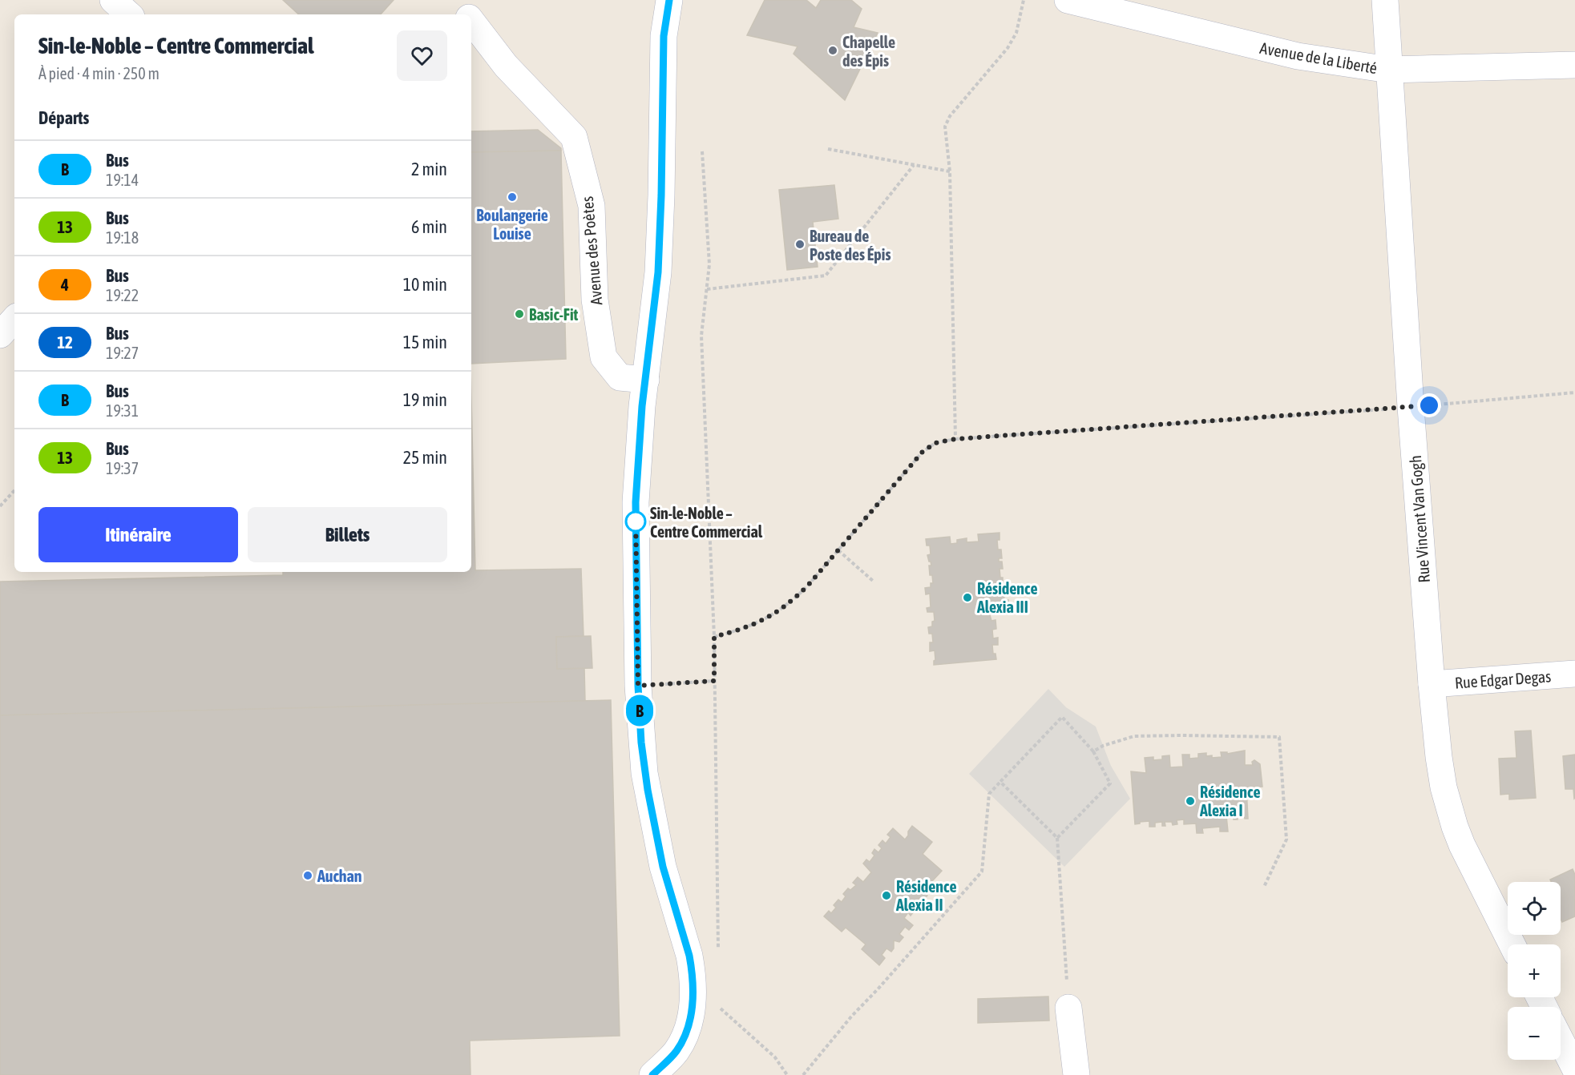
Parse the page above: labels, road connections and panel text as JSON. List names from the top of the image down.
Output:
{
  "streets": {
    "street": [
      "Avenue de la Liberté",
      "Avenue des Poètes",
      "Rue Vincent Van Gogh",
      "Rue Edgar Degas"
    ]
  },
  "crossings": [
    ["Avenue de la Liberté", "Rue Vincent Van Gogh"],
    ["Rue Vincent Van Gogh", "Rue Edgar Degas"]
  ],
  "places": [
    "Chapelle des Épis",
    "Boulangerie Louise",
    "Bureau de Poste des Épis",
    "Basic-Fit",
    "Sin-le-Noble – Centre Commercial",
    "Résidence Alexia III",
    "Résidence Alexia I",
    "Auchan",
    "Résidence Alexia II"
  ],
  "lines": ["bus line B"],
  "page": {
    "on_map": "B",
    "heading": [
      ["Sin-le-Noble – Centre Commercial", "À pied · 4 min · 250 m"],
      "Départs"
    ],
    "list": [
      {
        "mark": "B",
        "name": "Bus",
        "note": "19:14",
        "value": "2 min"
      },
      {
        "mark": "13",
        "name": "Bus",
        "note": "19:18",
        "value": "6 min"
      },
      {
        "mark": "4",
        "name": "Bus",
        "note": "19:22",
        "value": "10 min"
      },
      {
        "mark": "12",
        "name": "Bus",
        "note": "19:27",
        "value": "15 min"
      },
      {
        "mark": "B",
        "name": "Bus",
        "note": "19:31",
        "value": "19 min"
      },
      {
        "mark": "13",
        "name": "Bus",
        "note": "19:37",
        "value": "25 min"
      }
    ],
    "buttons": ["Itinéraire", "Billets"],
    "map_buttons": ["+", "−"]
  }
}
